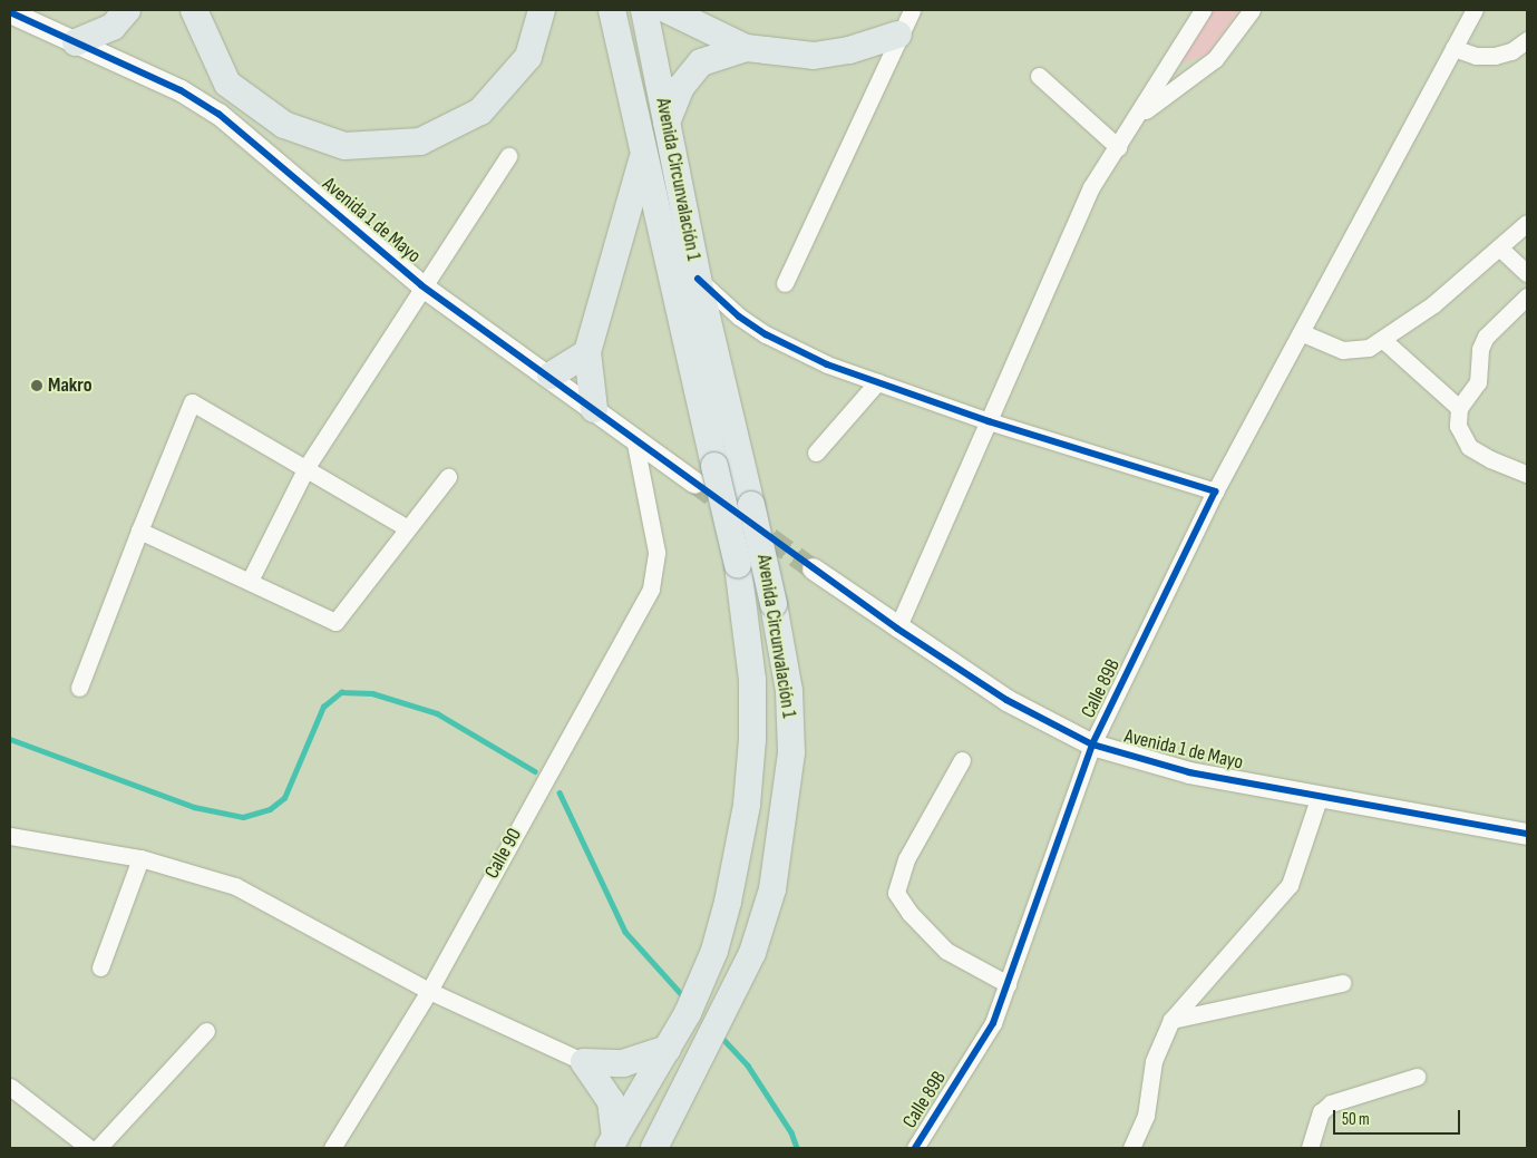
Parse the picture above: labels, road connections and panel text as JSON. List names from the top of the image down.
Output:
{
  "streets": {
    "main road": ["Avenida Circunvalación 1"],
    "street": ["Avenida 1 de Mayo", "Calle 89B", "Calle 90"]
  },
  "crossings": [
    ["Avenida Circunvalación 1", "Avenida 1 de Mayo"],
    ["Avenida 1 de Mayo", "Calle 89B"],
    ["Avenida 1 de Mayo", "Calle 90"]
  ],
  "places": ["Makro"],
  "scale_bar": "50 m"
}
